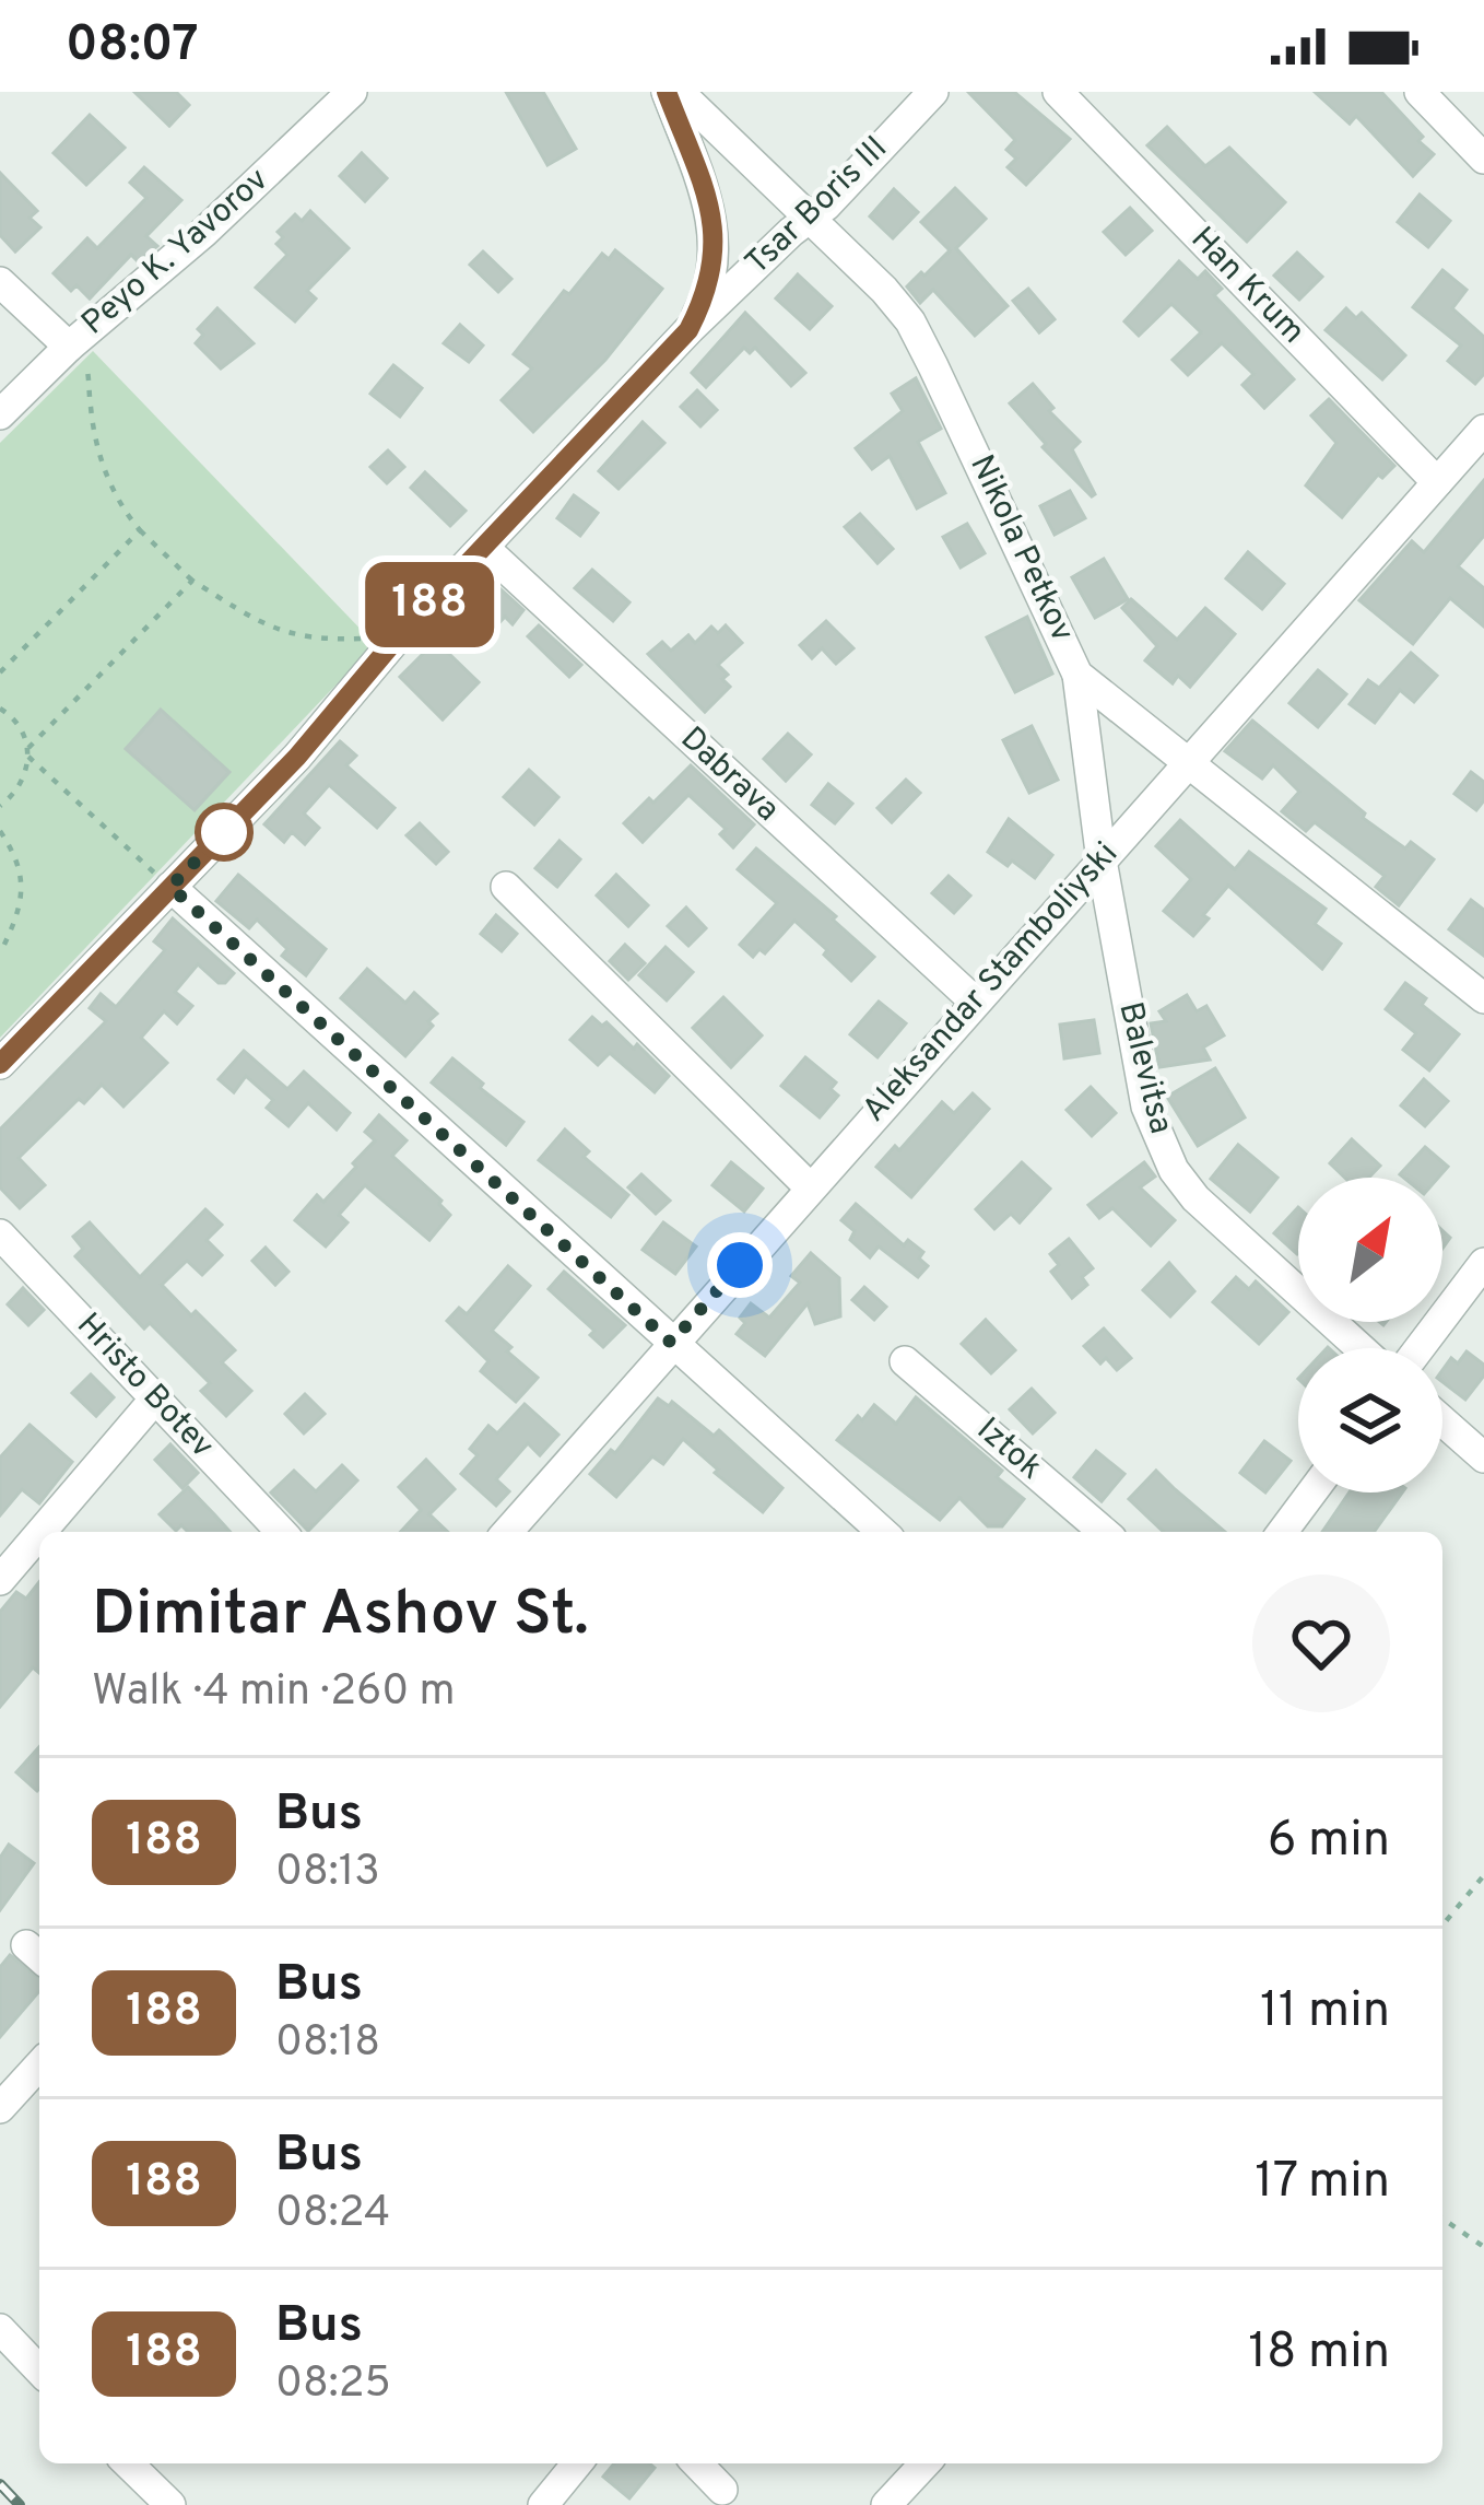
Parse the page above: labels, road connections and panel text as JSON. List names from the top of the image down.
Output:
{
  "streets": {
    "street": [
      "Tsar Boris III",
      "Peyo K. Yavorov",
      "Han Krum",
      "Nikola Petkov",
      "Dabrava",
      "Aleksandar Stamboliyski",
      "Balevitsa",
      "Hristo Botev",
      "Iztok"
    ]
  },
  "crossings": [
    ["Tsar Boris III", "Nikola Petkov"],
    ["Tsar Boris III", "Dabrava"],
    ["Han Krum", "Aleksandar Stamboliyski"],
    ["Nikola Petkov", "Aleksandar Stamboliyski"],
    ["Nikola Petkov", "Balevitsa"],
    ["Dabrava", "Aleksandar Stamboliyski"],
    ["Aleksandar Stamboliyski", "Balevitsa"]
  ],
  "lines": ["bus line 188"],
  "north": "top right",
  "page": {
    "status": "08:07",
    "on_map": "188",
    "heading": ["Dimitar Ashov St.", "Walk · 4 min · 260 m"],
    "list": [
      {
        "mark": "188",
        "name": "Bus",
        "note": "08:13",
        "value": "6 min"
      },
      {
        "mark": "188",
        "name": "Bus",
        "note": "08:18",
        "value": "11 min"
      },
      {
        "mark": "188",
        "name": "Bus",
        "note": "08:24",
        "value": "17 min"
      },
      {
        "mark": "188",
        "name": "Bus",
        "note": "08:25",
        "value": "18 min"
      }
    ]
  }
}
